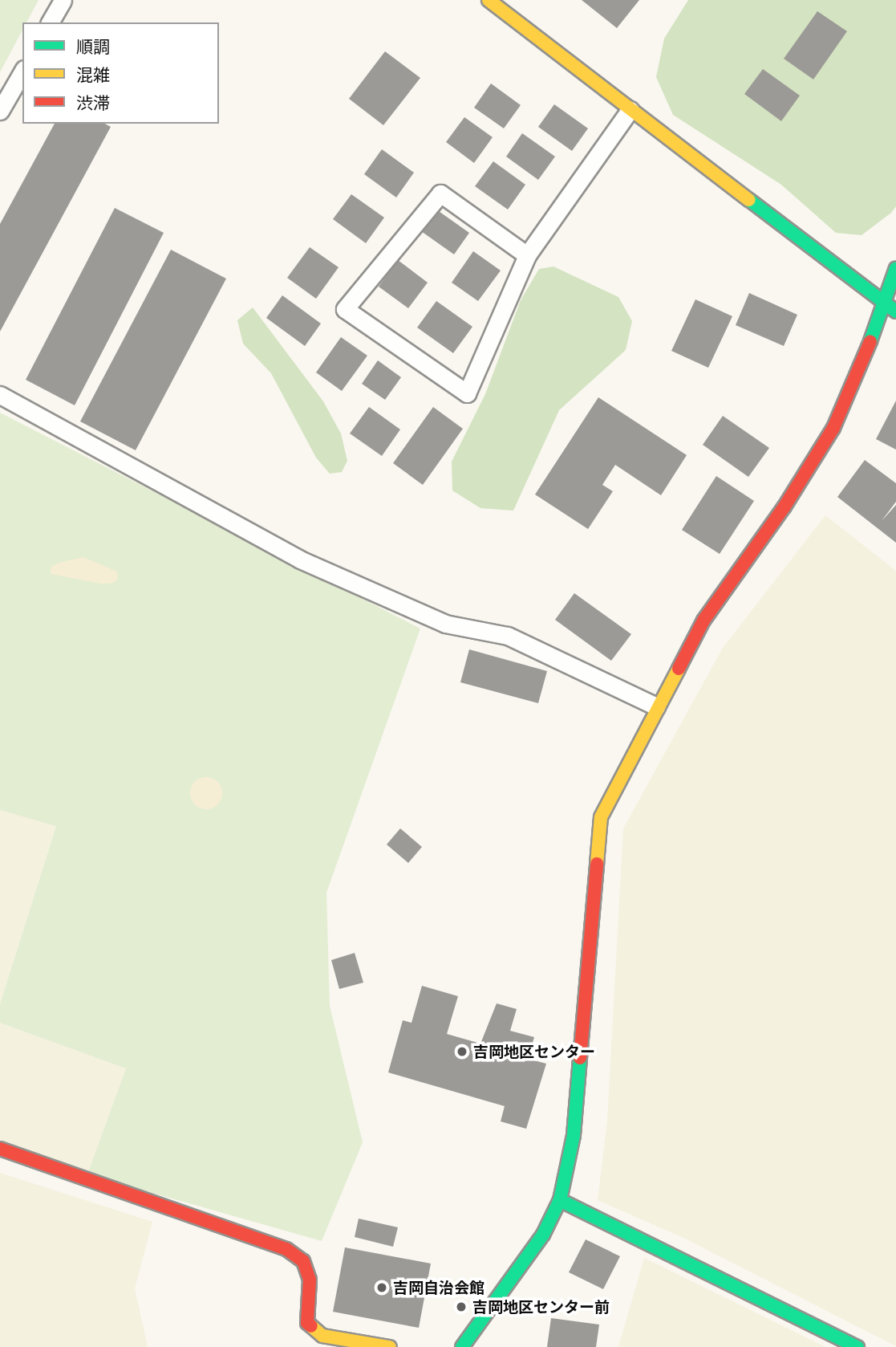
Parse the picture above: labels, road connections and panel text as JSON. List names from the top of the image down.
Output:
{
  "places": ["吉岡地区センター", "吉岡自治会館", "吉岡地区センター前"],
  "legend": ["順調", "混雑", "渋滞"]
}
